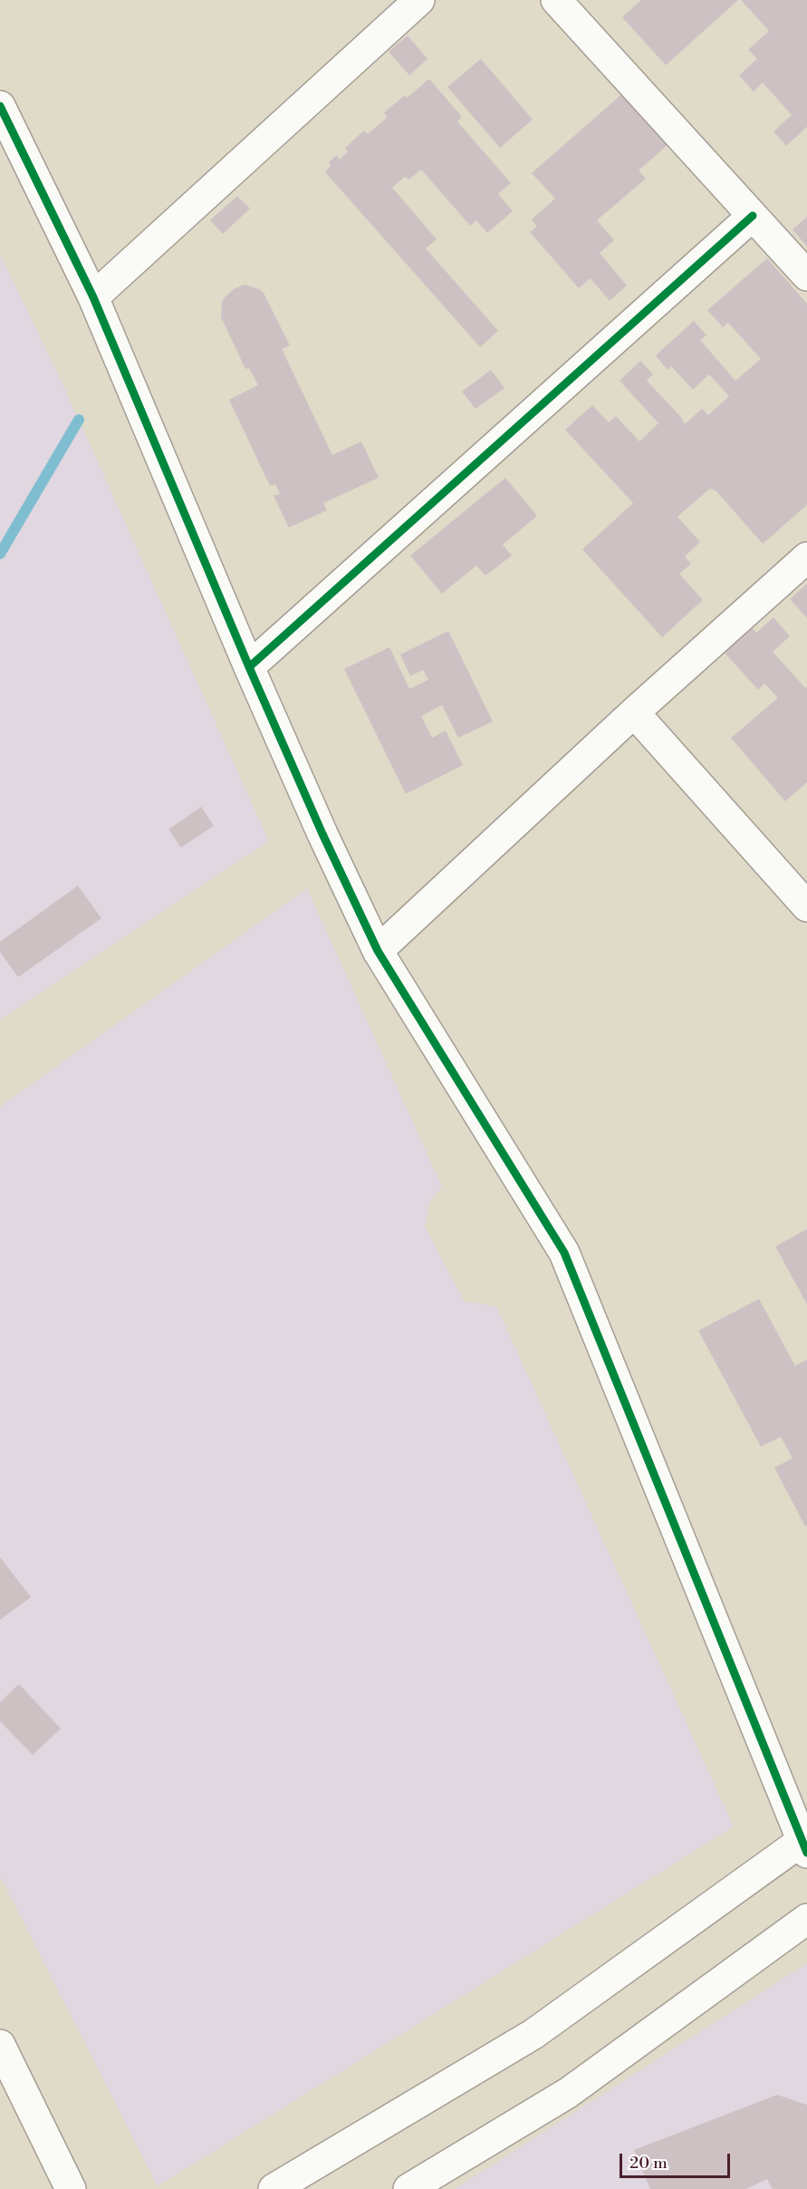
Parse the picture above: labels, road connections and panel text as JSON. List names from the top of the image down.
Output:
{
  "scale_bar": "20 m"
}
